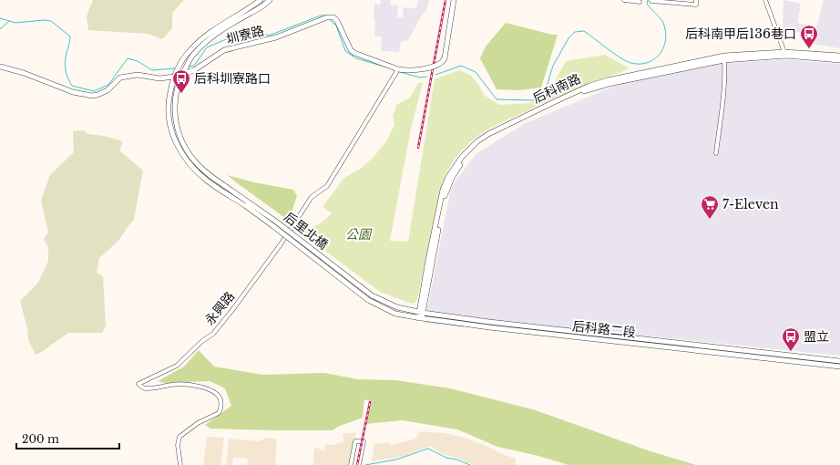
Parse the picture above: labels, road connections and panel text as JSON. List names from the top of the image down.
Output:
{
  "streets": {
    "street": [
      "圳寮路",
      "后科南路",
      "后里北橋",
      "永興路",
      "后科路二段"
    ]
  },
  "crossings": [
    ["圳寮路", "后里北橋"],
    ["圳寮路", "永興路"],
    ["后科南路", "后科路二段"],
    ["后里北橋", "后科路二段"]
  ],
  "parks": ["公園"],
  "places": {
    "bus stop": ["后科南甲后136巷口", "后科圳寮路口", "盟立"],
    "supermarket": ["7-Eleven"]
  },
  "scale_bar": "200 m"
}
